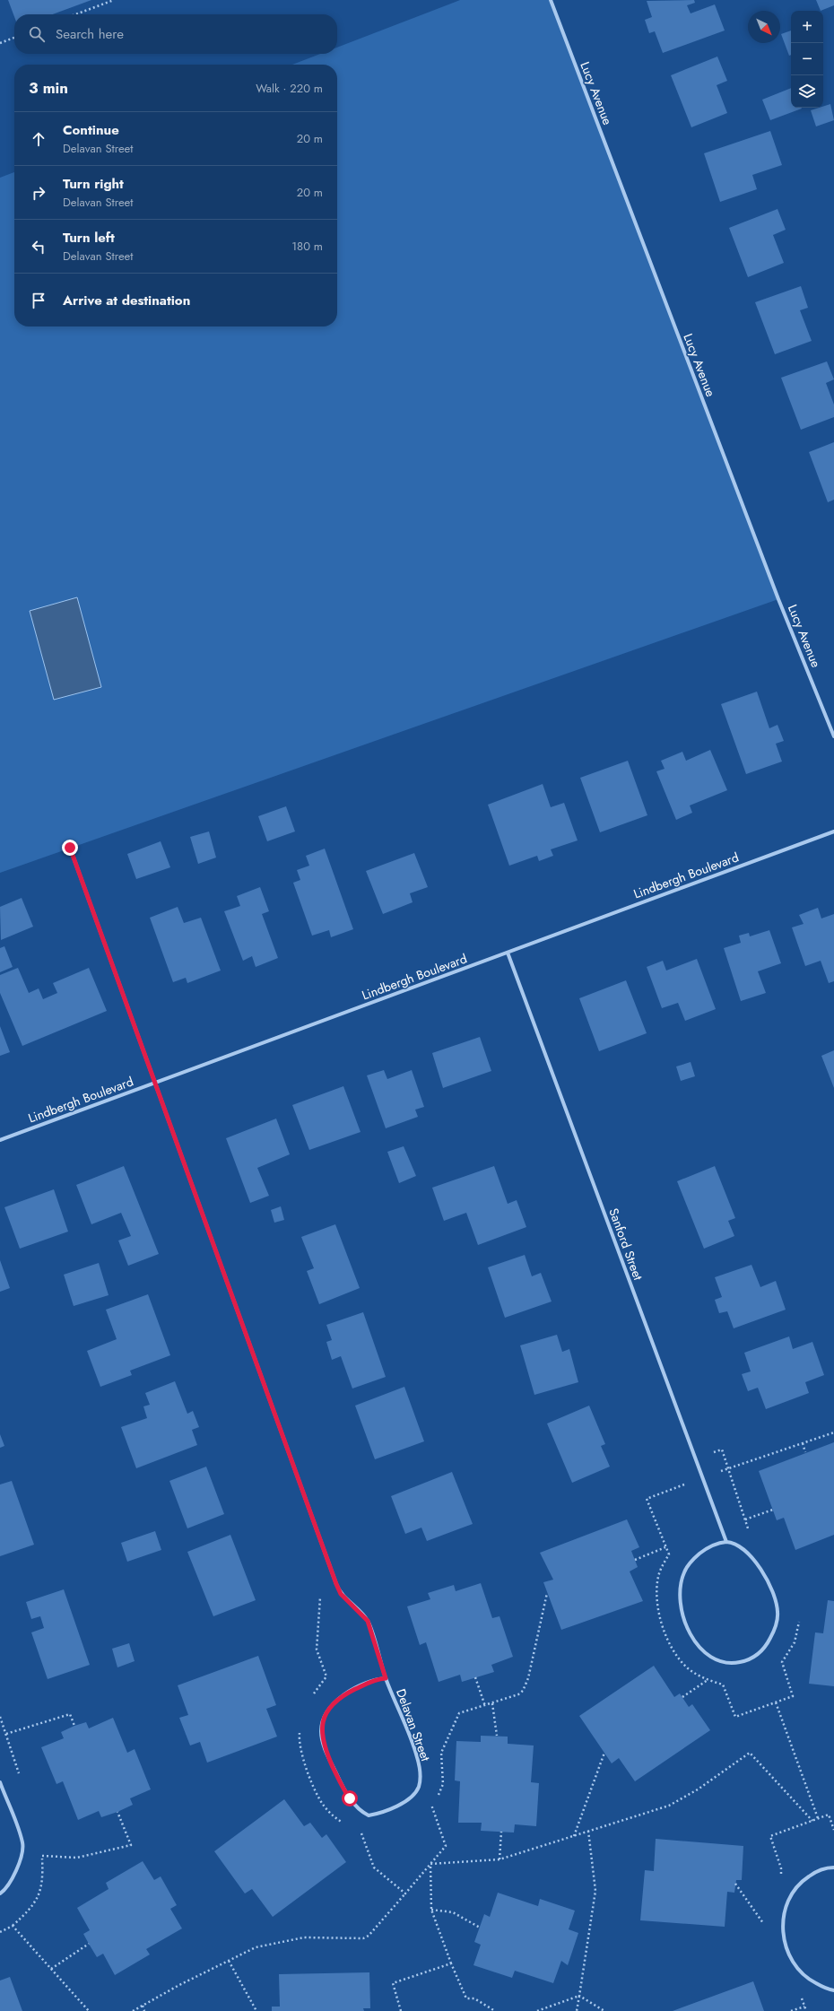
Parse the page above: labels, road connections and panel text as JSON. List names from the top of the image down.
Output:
{
  "streets": {
    "street": [
      "Lucy Avenue",
      "Lindbergh Boulevard",
      "Sanford Street",
      "Delavan Street"
    ]
  },
  "crossings": [
    ["Lindbergh Boulevard", "Sanford Street"],
    ["Lindbergh Boulevard", "Delavan Street"]
  ],
  "north": "bottom right",
  "page": {
    "map_buttons": ["+", "−"],
    "search": "Search here",
    "heading": ["3 min", "Walk · 220 m"],
    "list": [
      ["Continue", "Delavan Street", "20 m"],
      ["Turn right", "Delavan Street", "20 m"],
      ["Turn left", "Delavan Street", "180 m"],
      "Arrive at destination"
    ]
  }
}
